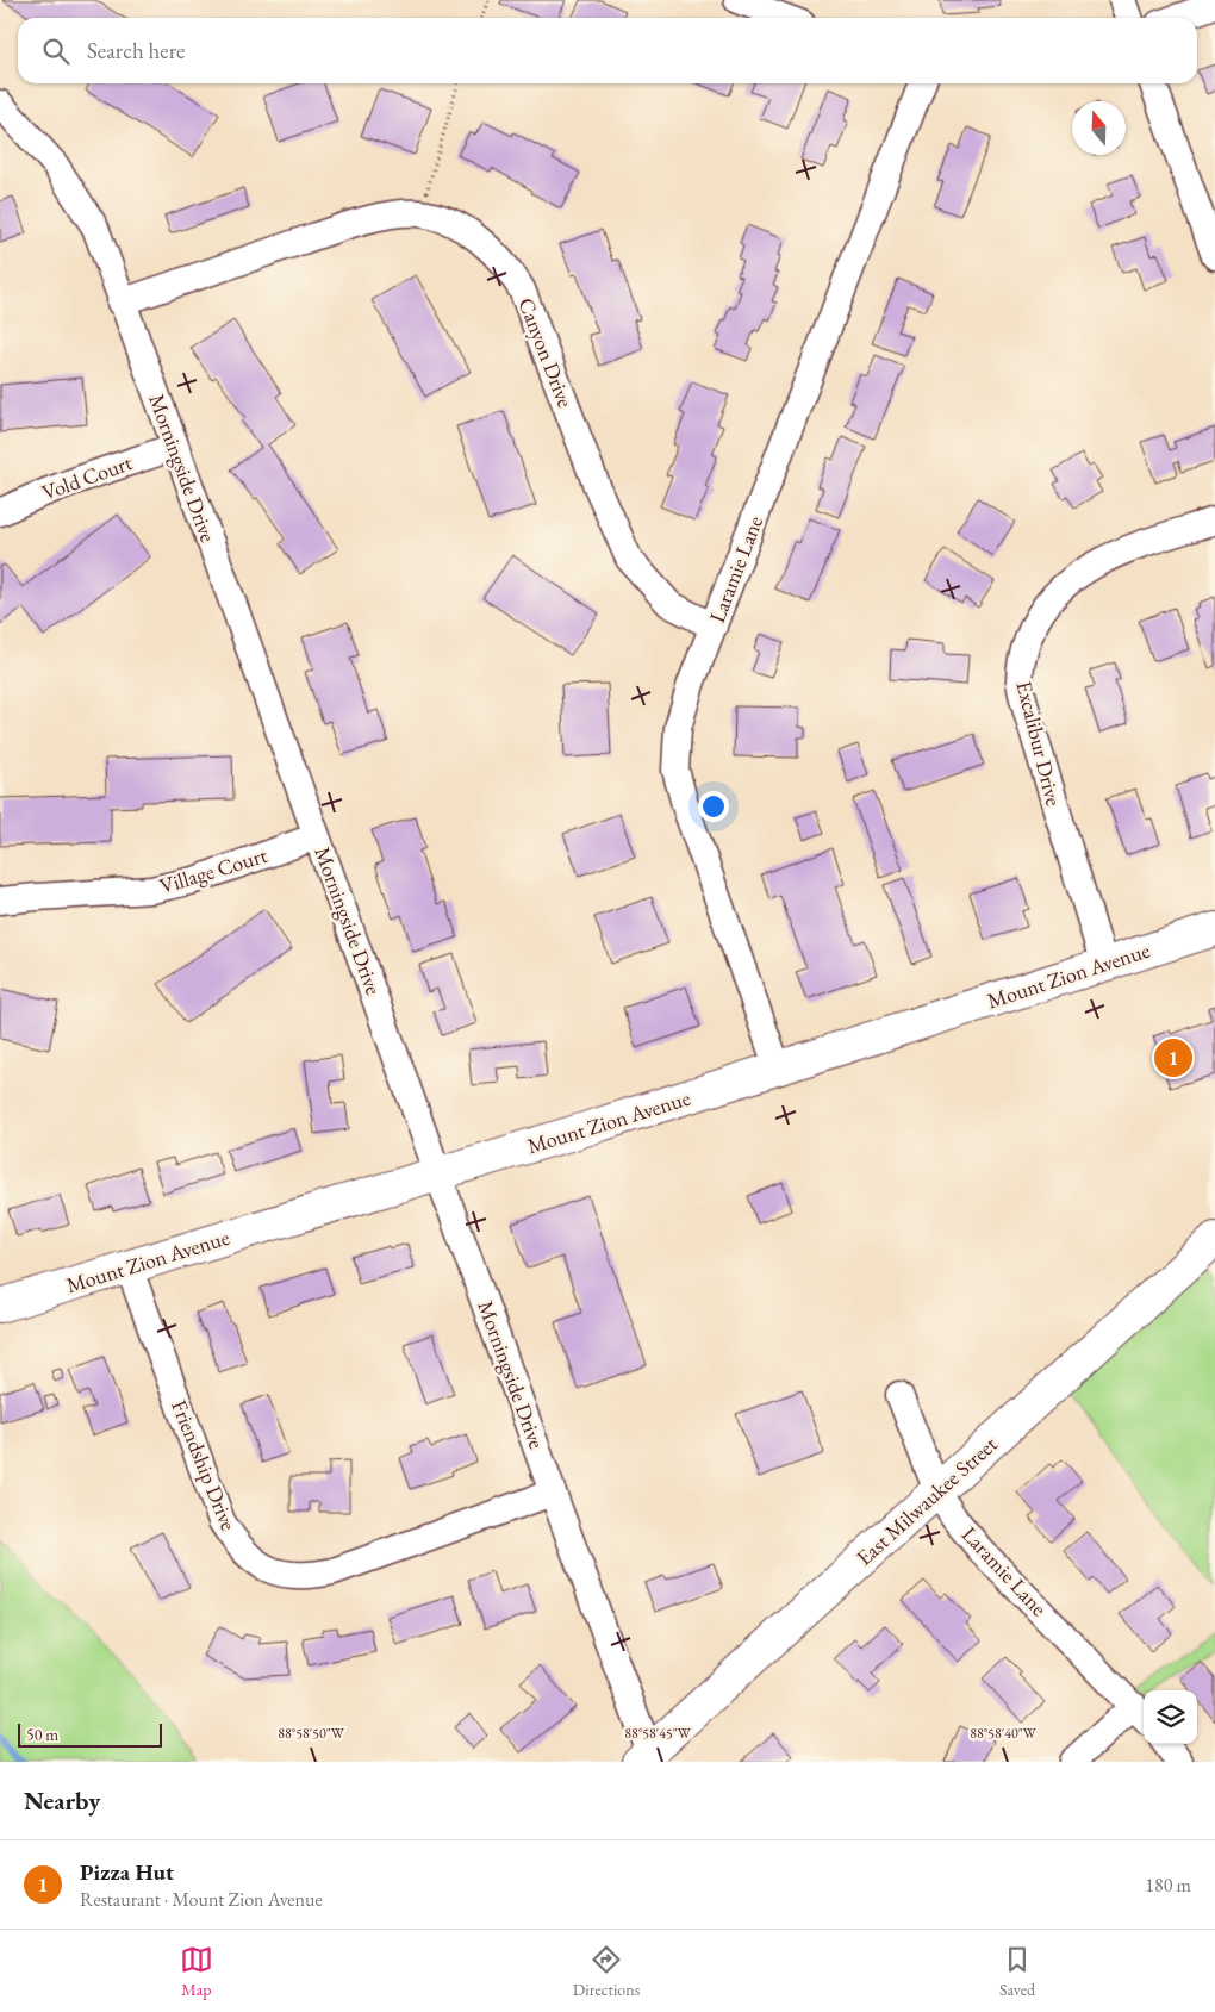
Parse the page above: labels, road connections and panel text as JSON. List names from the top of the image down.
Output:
{
  "streets": {
    "main road": ["Mount Zion Avenue", "East Milwaukee Street"],
    "street": [
      "Canyon Drive",
      "Morningside Drive",
      "Vold Court",
      "Laramie Lane",
      "Excalibur Drive",
      "Village Court",
      "Friendship Drive"
    ]
  },
  "crossings": [
    ["Canyon Drive", "Morningside Drive"],
    ["Canyon Drive", "Laramie Lane"],
    ["Morningside Drive", "Vold Court"],
    ["Morningside Drive", "Village Court"],
    ["Morningside Drive", "Mount Zion Avenue"],
    ["Morningside Drive", "Friendship Drive"],
    ["Morningside Drive", "East Milwaukee Street"],
    ["Laramie Lane", "Mount Zion Avenue"],
    ["Laramie Lane", "East Milwaukee Street"],
    ["Excalibur Drive", "Mount Zion Avenue"],
    ["Mount Zion Avenue", "Friendship Drive"]
  ],
  "scale_bar": "50 m",
  "north": "top",
  "page": {
    "search": "Search here",
    "pins": "1",
    "scale": "50 m",
    "heading": "Nearby",
    "list": [
      {
        "mark": "1",
        "name": "Pizza Hut",
        "note": "Restaurant · Mount Zion Avenue",
        "value": "180 m"
      }
    ],
    "nav": ["Map", "Directions", "Saved"]
  },
  "coordinates": ["88°58'50\"W", "88°58'45\"W", "88°58'40\"W"]
}
